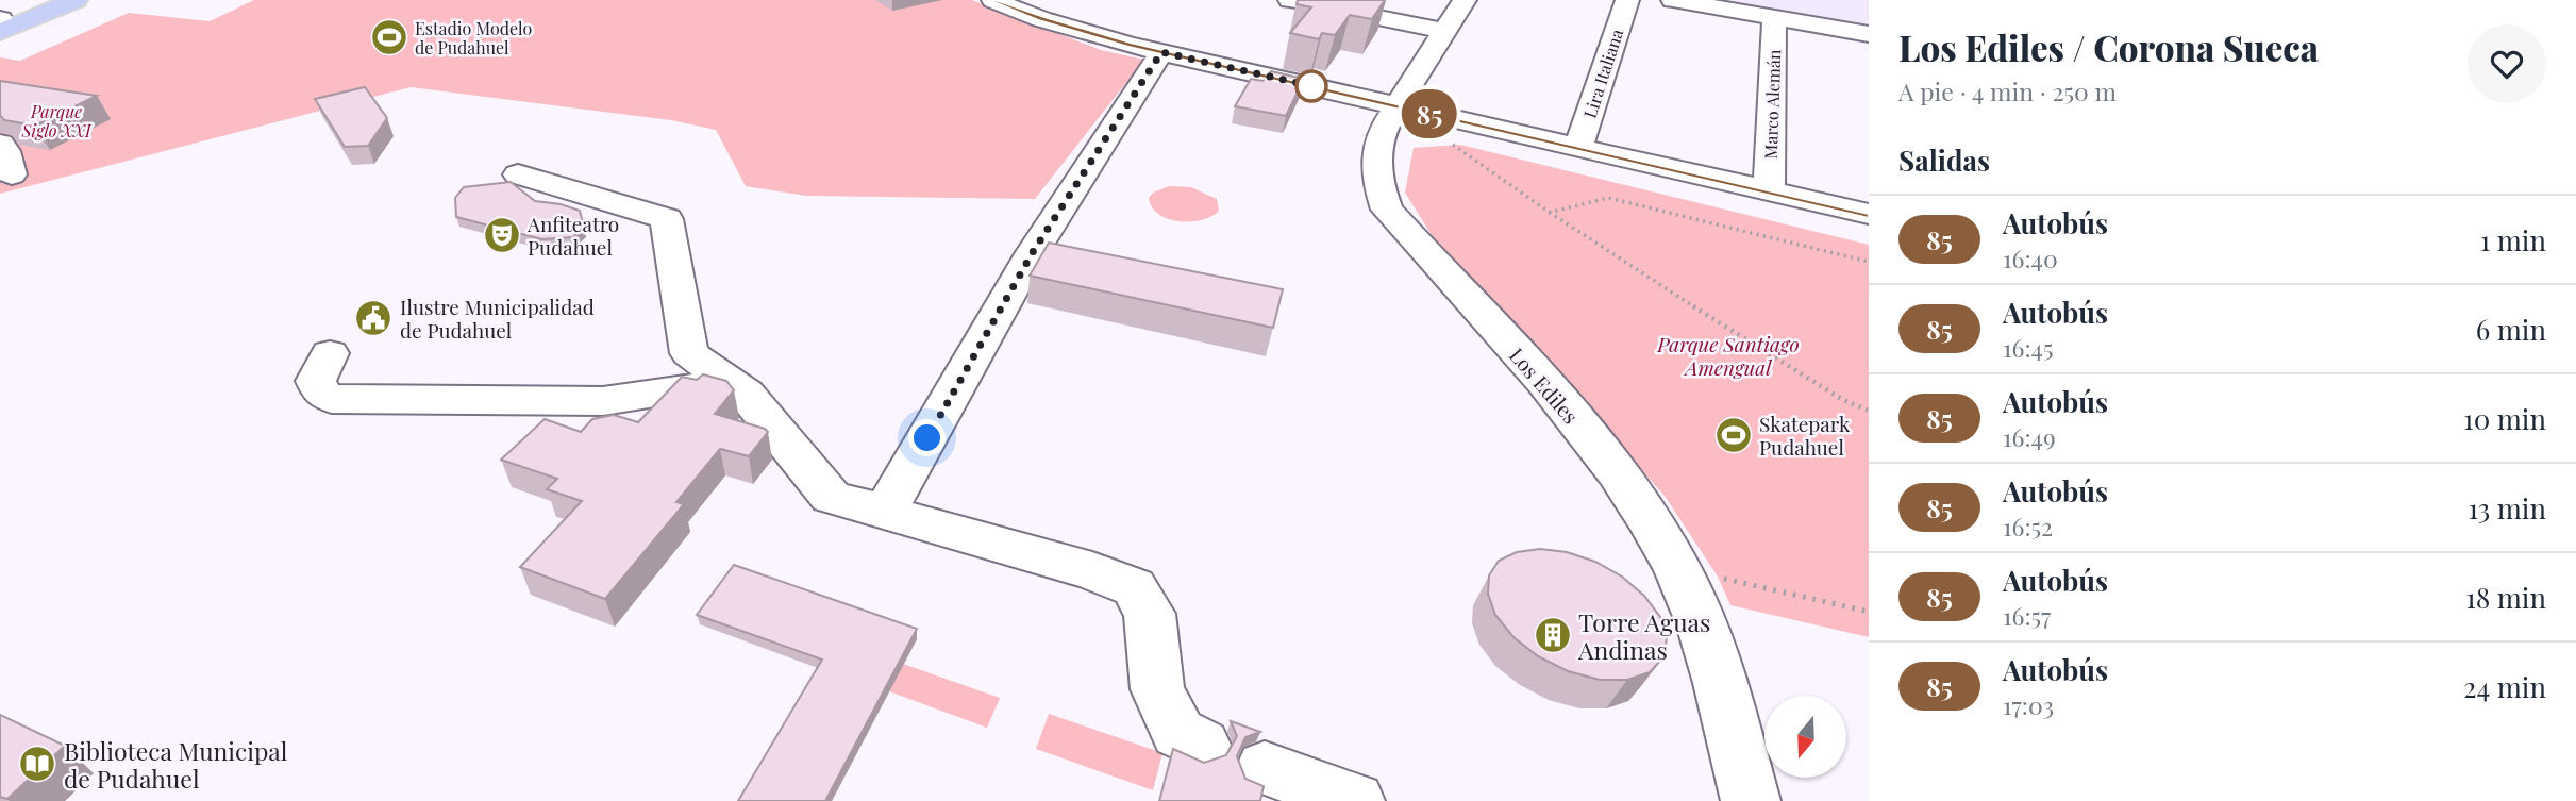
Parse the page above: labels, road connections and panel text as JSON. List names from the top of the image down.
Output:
{
  "streets": {
    "street": ["Lira Italiana", "Marco Alemán", "Los Ediles"]
  },
  "parks": ["Parque Siglo XXI", "Parque Santiago Amengual"],
  "places": {
    "sports": ["Estadio Modelo de Pudahuel", "Skatepark Pudahuel"],
    "theatre": ["Anfiteatro Pudahuel"],
    "public building": ["Ilustre Municipalidad de Pudahuel"],
    "building": ["Torre Aguas Andinas"],
    "library": ["Biblioteca Municipal de Pudahuel"]
  },
  "lines": ["bus line 85"],
  "north": "bottom",
  "page": {
    "on_map": "85",
    "heading": [
      ["Los Ediles / Corona Sueca", "A pie · 4 min · 250 m"],
      "Salidas"
    ],
    "list": [
      {
        "mark": "85",
        "name": "Autobús",
        "note": "16:40",
        "value": "1 min"
      },
      {
        "mark": "85",
        "name": "Autobús",
        "note": "16:45",
        "value": "6 min"
      },
      {
        "mark": "85",
        "name": "Autobús",
        "note": "16:49",
        "value": "10 min"
      },
      {
        "mark": "85",
        "name": "Autobús",
        "note": "16:52",
        "value": "13 min"
      },
      {
        "mark": "85",
        "name": "Autobús",
        "note": "16:57",
        "value": "18 min"
      },
      {
        "mark": "85",
        "name": "Autobús",
        "note": "17:03",
        "value": "24 min"
      }
    ]
  }
}
